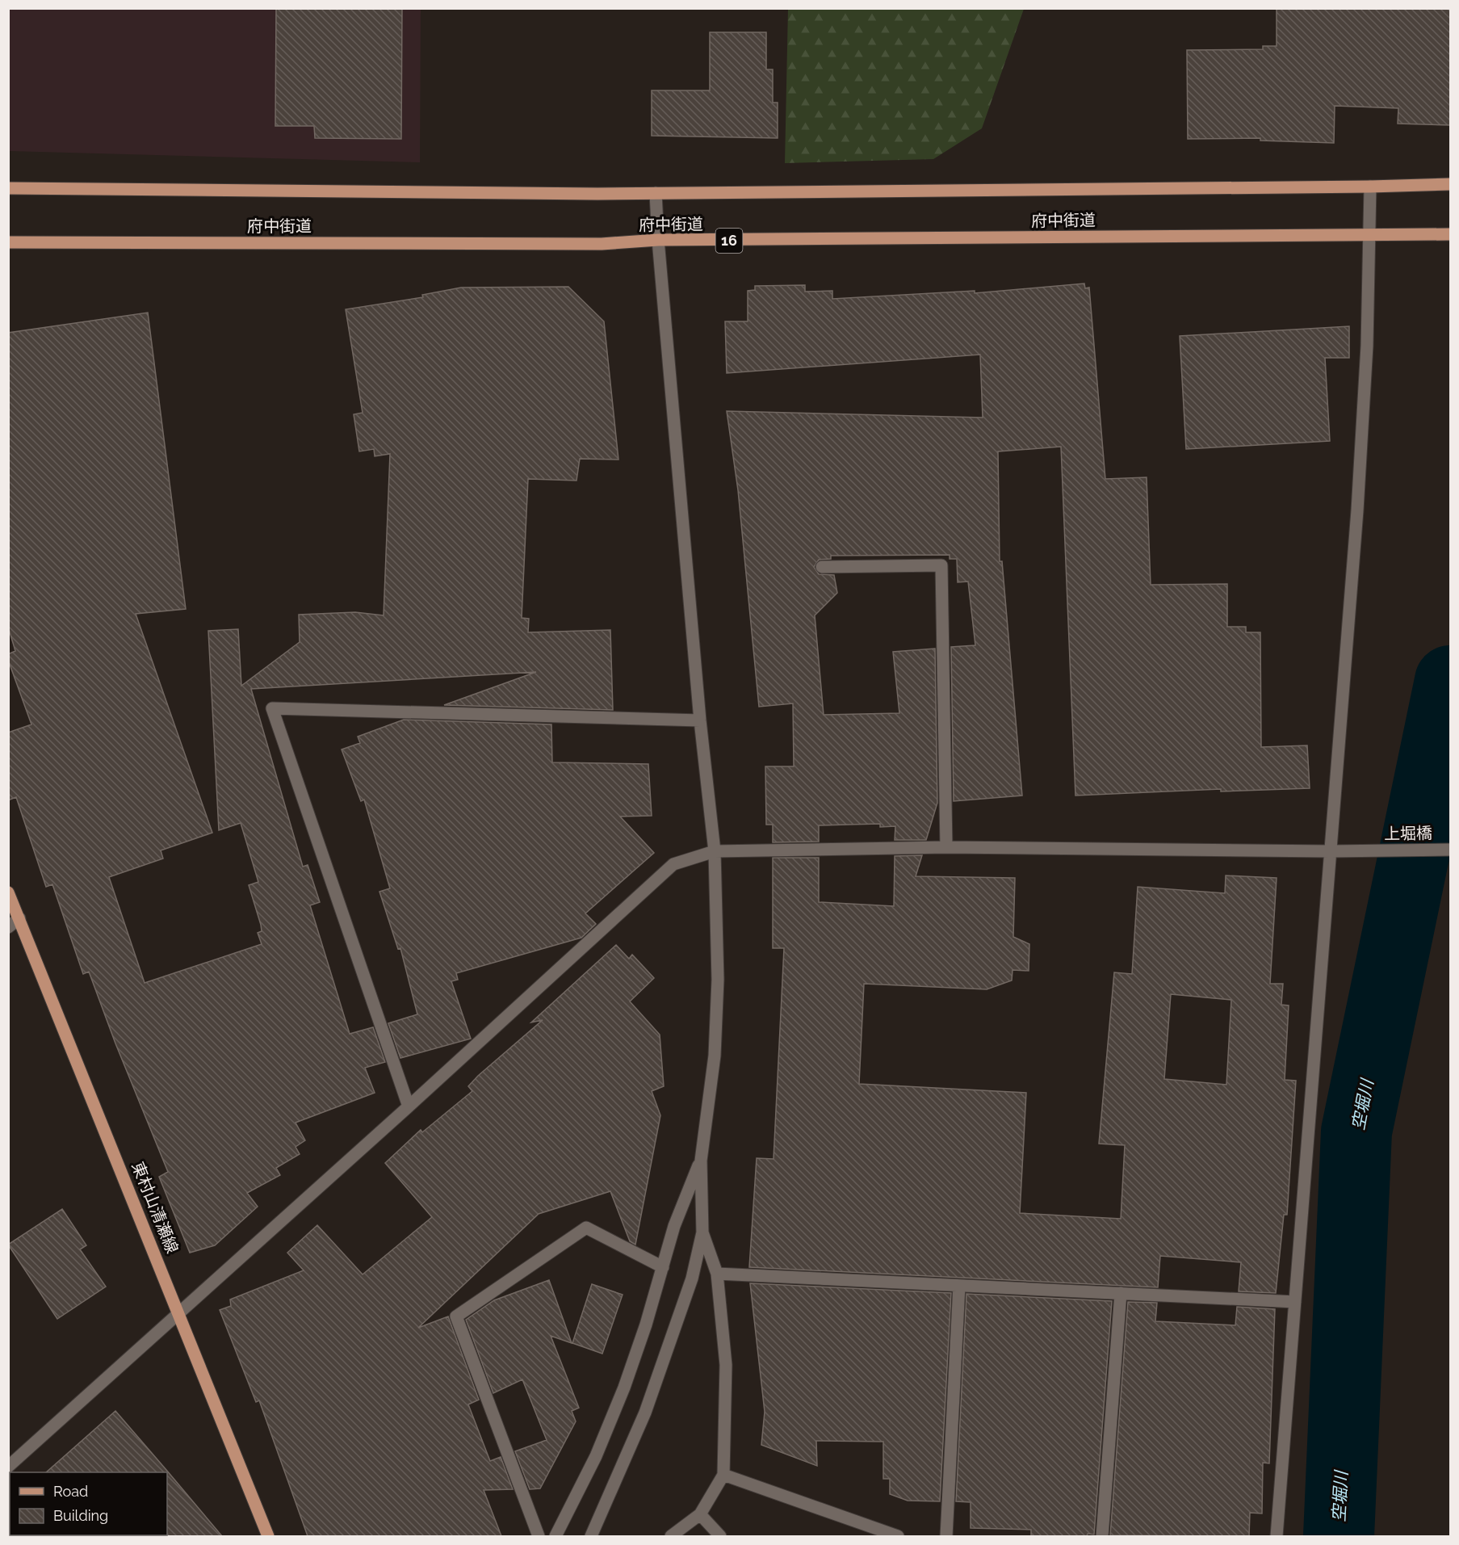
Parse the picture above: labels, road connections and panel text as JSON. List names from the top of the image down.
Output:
{
  "streets": {
    "main road": ["府中街道", "16", "東村山清瀬線"],
    "street": ["上堀橋"]
  },
  "crossings": [
    ["上堀橋", "東村山清瀬線"]
  ],
  "water": ["空堀川"],
  "legend": ["Road", "Building"]
}
